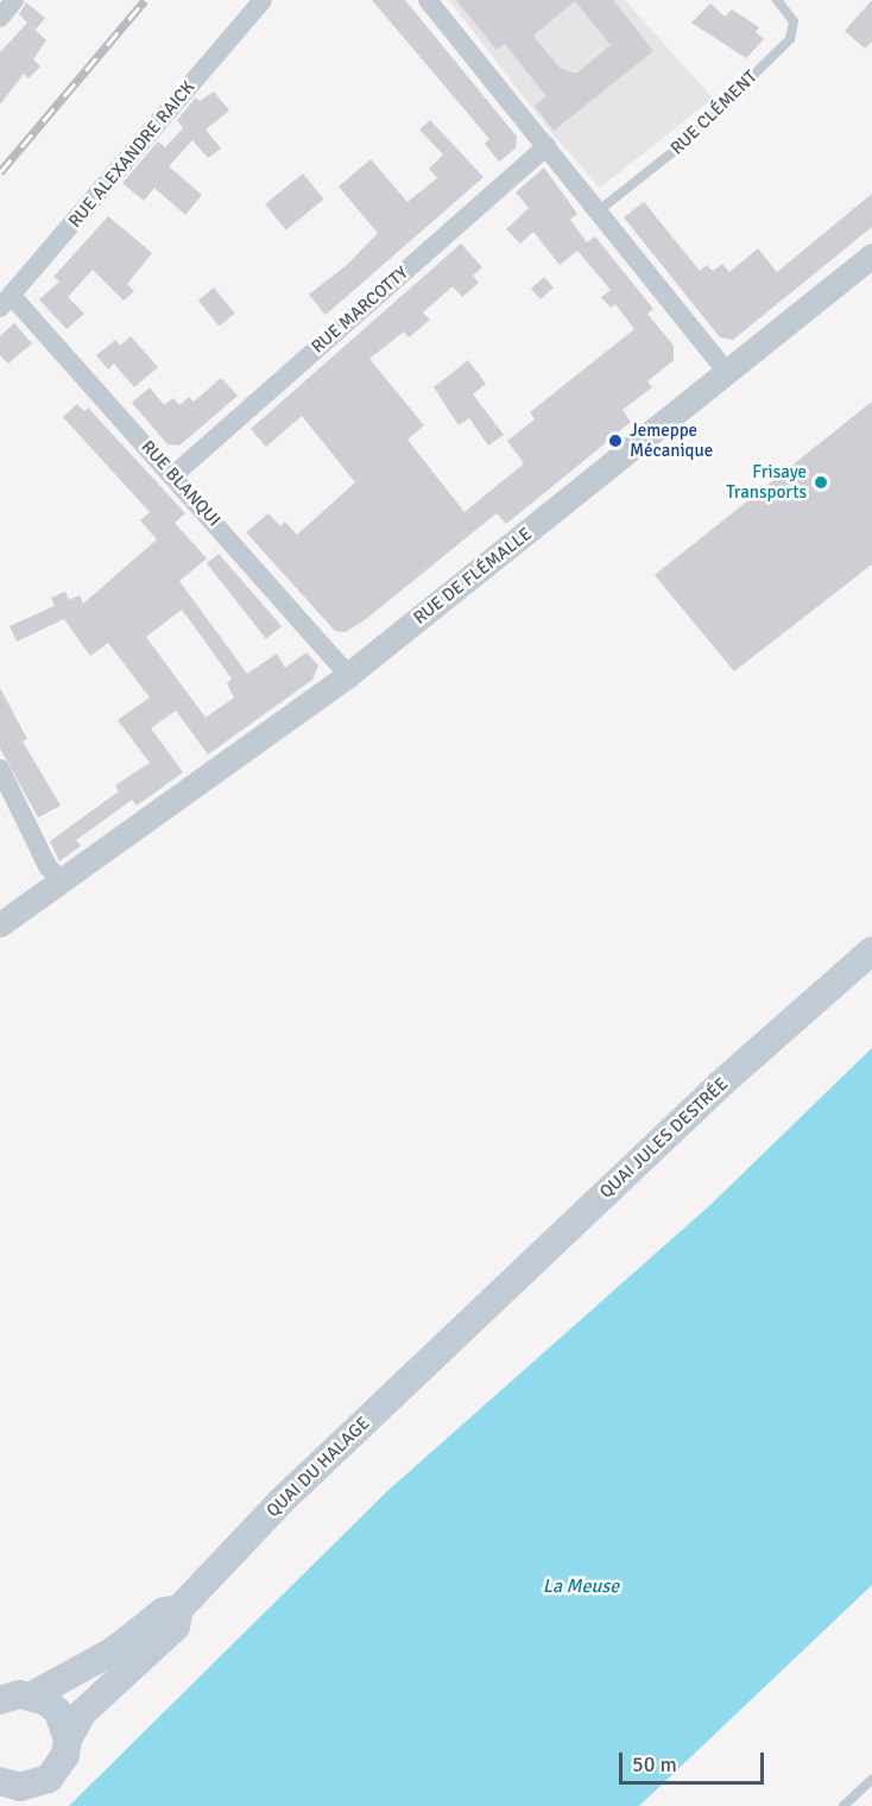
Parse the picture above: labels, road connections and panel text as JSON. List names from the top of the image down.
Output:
{
  "streets": {
    "main road": ["QUAI JULES DESTRÉE", "QUAI DU HALAGE"],
    "street": [
      "RUE ALEXANDRE RAICK",
      "RUE MARCOTTY",
      "RUE BLANQUI",
      "RUE DE FLÉMALLE"
    ],
    "lane": ["RUE CLÉMENT"]
  },
  "crossings": [
    ["RUE ALEXANDRE RAICK", "RUE BLANQUI"],
    ["RUE MARCOTTY", "RUE BLANQUI"],
    ["RUE BLANQUI", "RUE DE FLÉMALLE"],
    ["QUAI JULES DESTRÉE", "QUAI DU HALAGE"]
  ],
  "water": ["La Meuse"],
  "places": ["Jemeppe Mécanique", "Frisaye Transports"],
  "scale_bar": "50 m"
}
